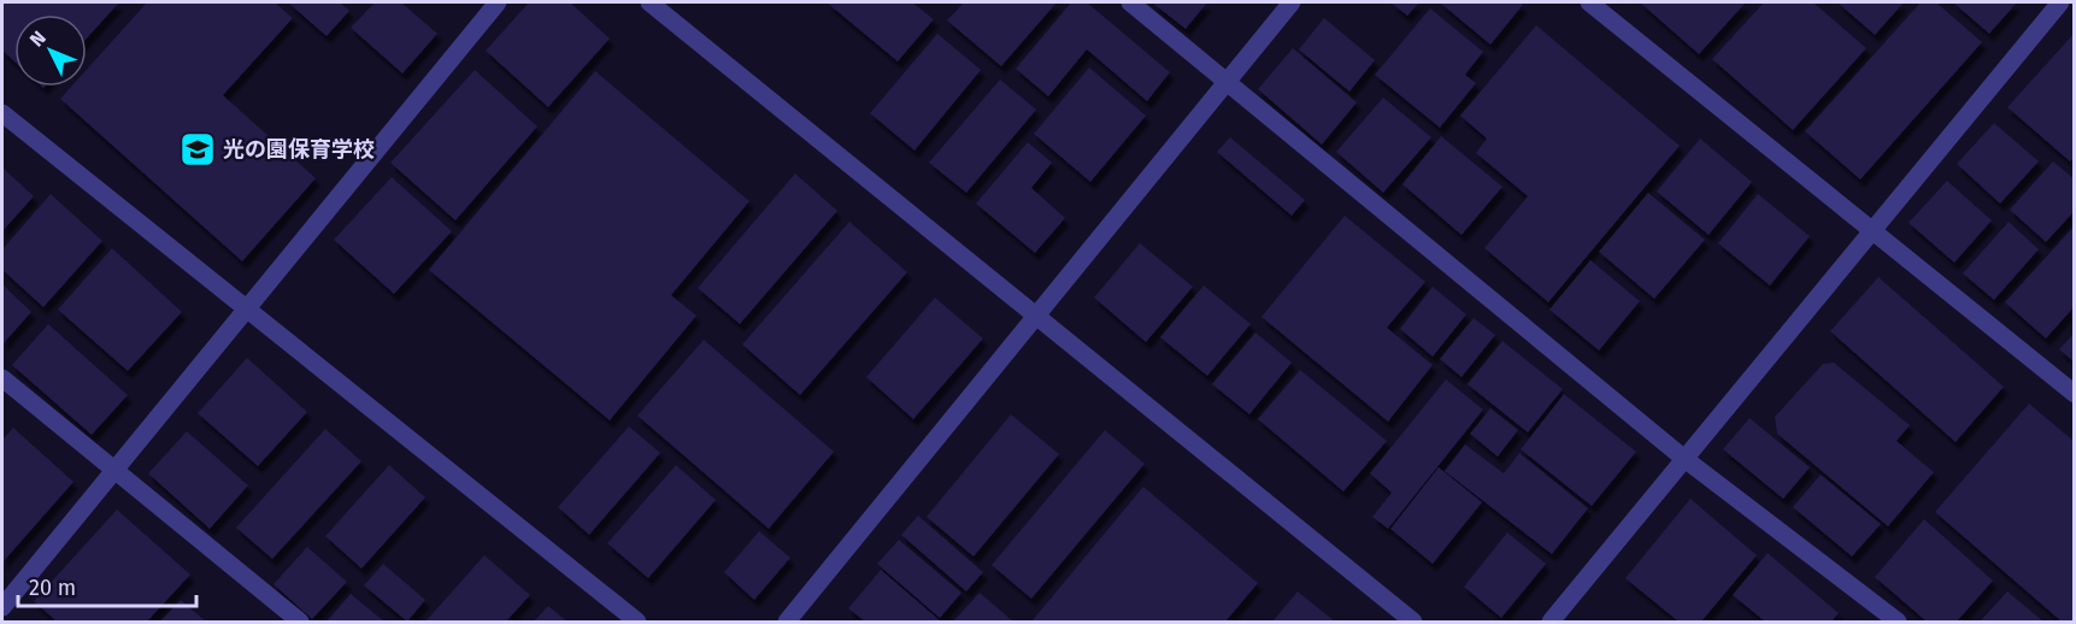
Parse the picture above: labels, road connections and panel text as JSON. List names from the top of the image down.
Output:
{
  "places": {
    "school or university": ["光の園保育学校"]
  },
  "scale_bar": "20 m",
  "north": "top left"
}
